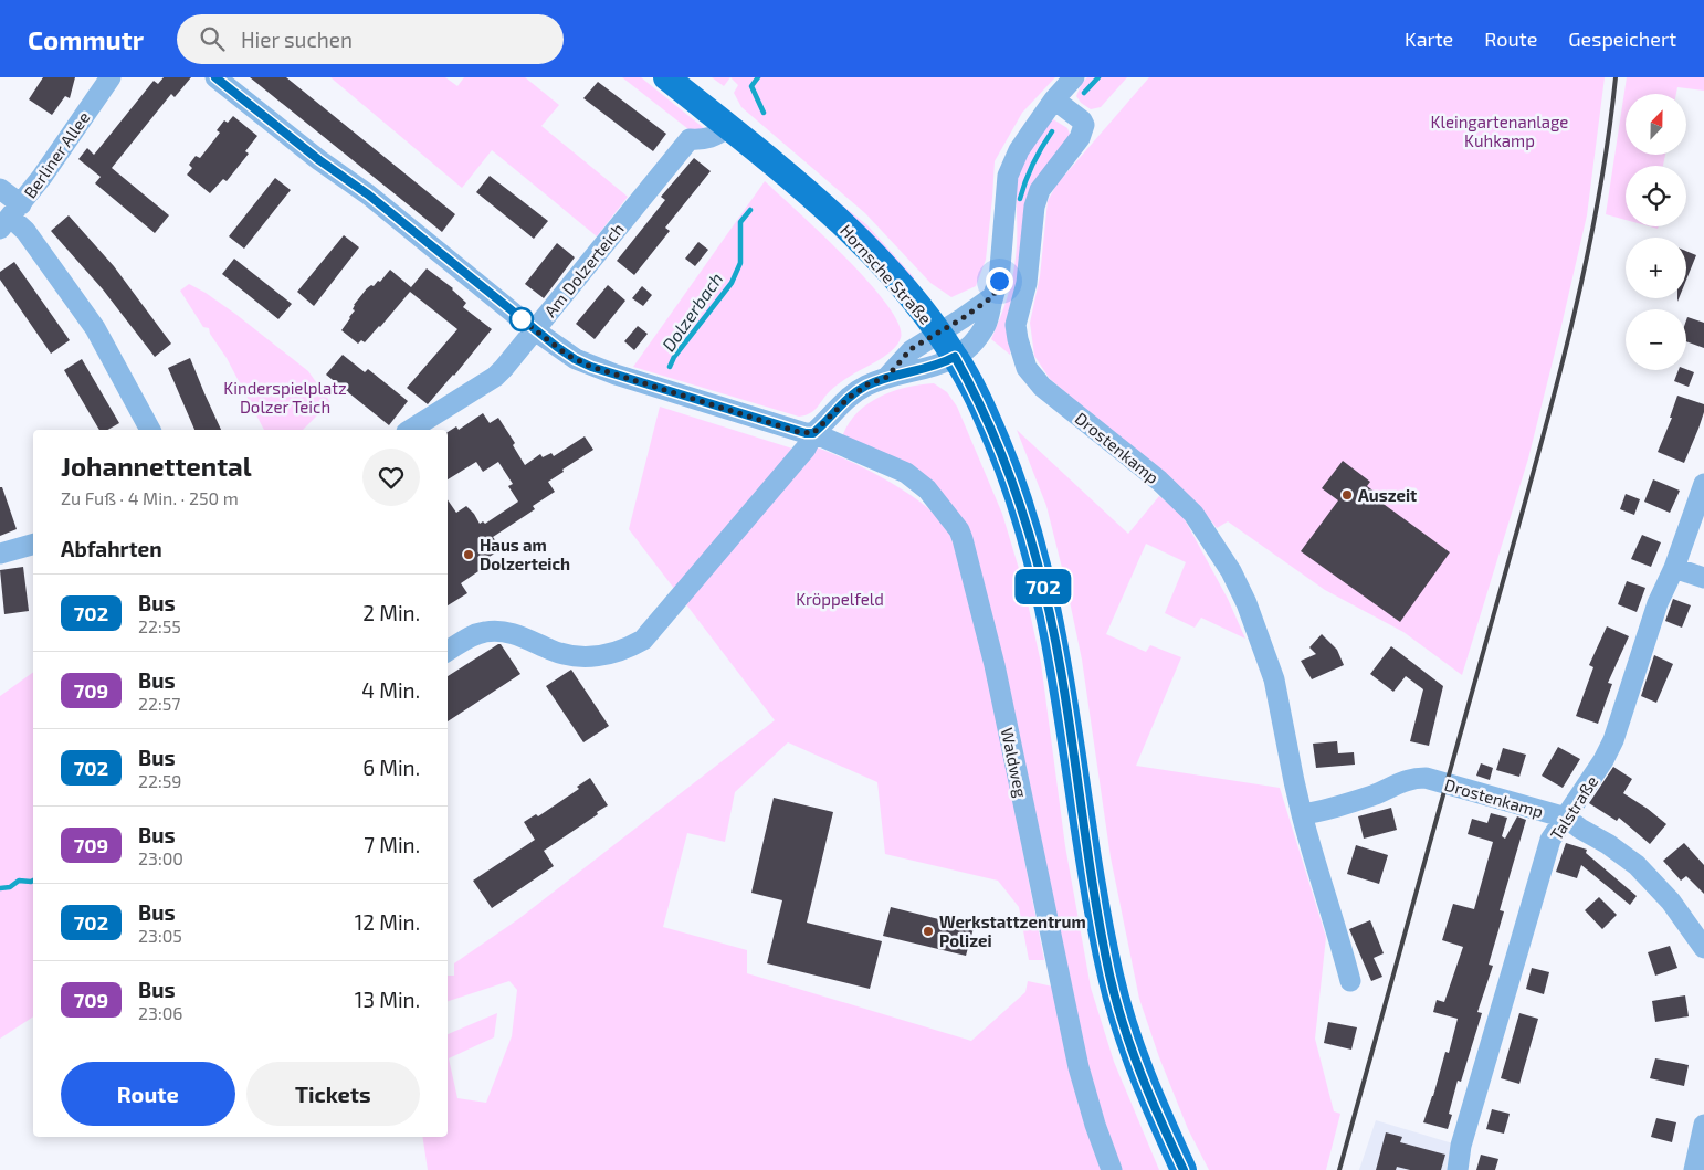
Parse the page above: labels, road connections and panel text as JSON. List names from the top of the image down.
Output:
{
  "streets": {
    "main road": ["Hornsche Straße"],
    "street": [
      "Berliner Allee",
      "Am Dolzerteich",
      "Drostenkamp",
      "Waldweg",
      "Talstraße"
    ]
  },
  "crossings": [
    ["Am Dolzerteich", "Hornsche Straße"],
    ["Am Dolzerteich", "Waldweg"],
    ["Drostenkamp", "Talstraße"]
  ],
  "water": ["Dolzerbach"],
  "parks": ["Kleingartenanlage Kuhkamp", "Kinderspielplatz Dolzer Teich", "Kröppelfeld"],
  "places": ["Auszeit", "Haus am Dolzerteich", "Werkstattzentrum Polizei"],
  "lines": ["bus line 702"],
  "north": "top",
  "page": {
    "header": "Commutr",
    "search": "Hier suchen",
    "nav": ["Karte", "Route", "Gespeichert"],
    "on_map": "702",
    "map_buttons": ["+", "−"],
    "heading": [
      ["Johannettental", "Zu Fuß · 4 Min. · 250 m"],
      "Abfahrten"
    ],
    "list": [
      {
        "mark": "702",
        "name": "Bus",
        "note": "22:55",
        "value": "2 Min."
      },
      {
        "mark": "709",
        "name": "Bus",
        "note": "22:57",
        "value": "4 Min."
      },
      {
        "mark": "702",
        "name": "Bus",
        "note": "22:59",
        "value": "6 Min."
      },
      {
        "mark": "709",
        "name": "Bus",
        "note": "23:00",
        "value": "7 Min."
      },
      {
        "mark": "702",
        "name": "Bus",
        "note": "23:05",
        "value": "12 Min."
      },
      {
        "mark": "709",
        "name": "Bus",
        "note": "23:06",
        "value": "13 Min."
      }
    ],
    "buttons": ["Route", "Tickets"]
  }
}
